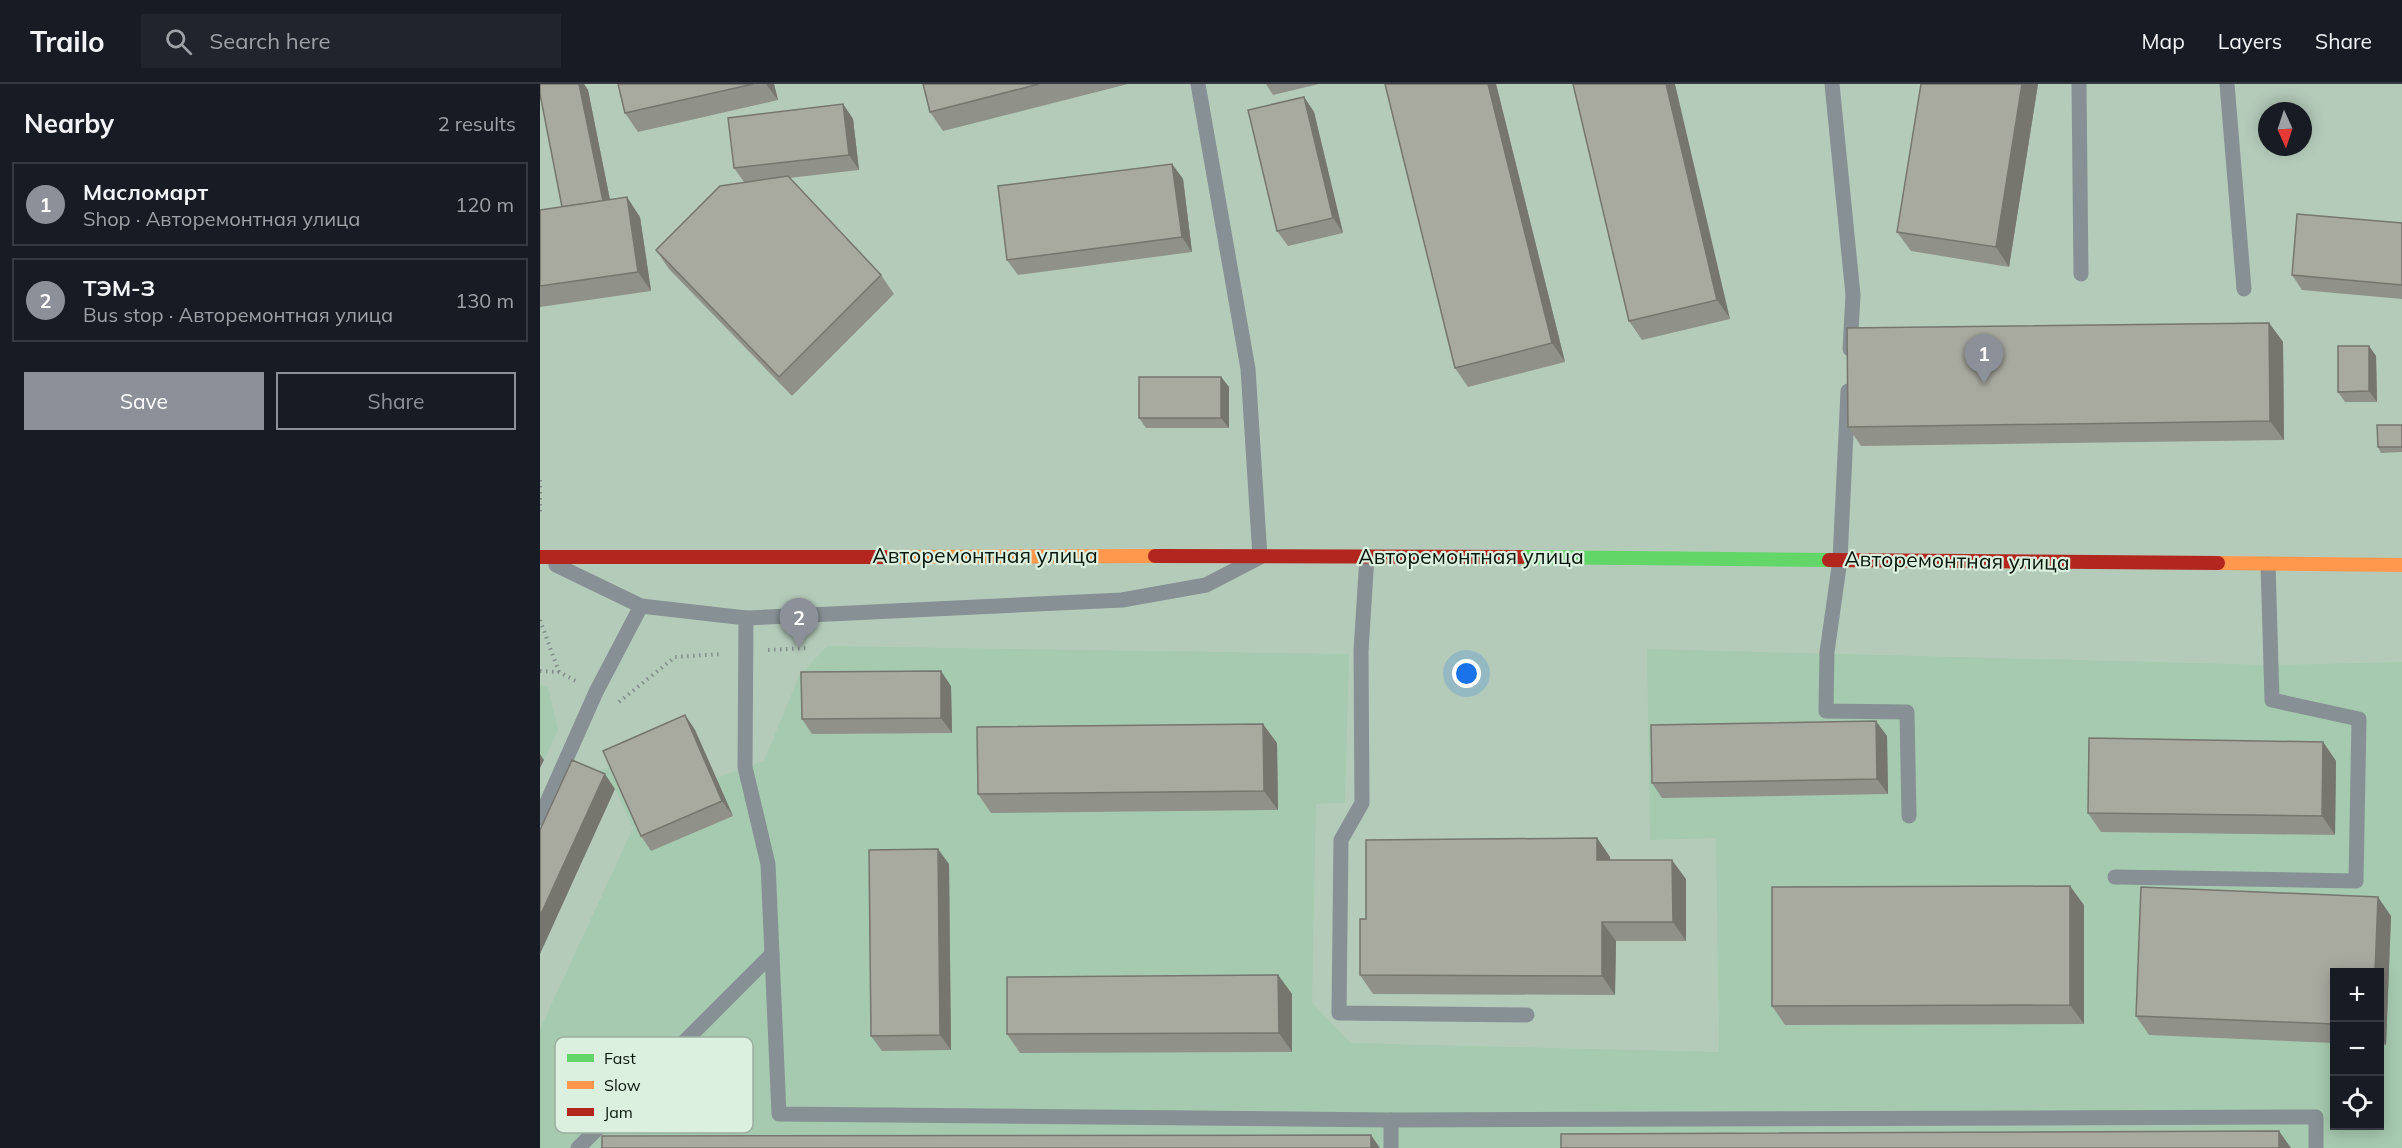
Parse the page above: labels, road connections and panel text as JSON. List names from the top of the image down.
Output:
{
  "streets": {
    "street": ["Авторемонтная улица"]
  },
  "legend": ["Fast", "Slow", "Jam"],
  "north": "bottom",
  "page": {
    "header": "Trailo",
    "search": "Search here",
    "nav": ["Map", "Layers", "Share"],
    "heading": ["Nearby", "2 results"],
    "list": [
      {
        "mark": "1",
        "name": "Масломарт",
        "note": "Shop · Авторемонтная улица",
        "value": "120 m"
      },
      {
        "mark": "2",
        "name": "ТЭМ-З",
        "note": "Bus stop · Авторемонтная улица",
        "value": "130 m"
      }
    ],
    "pins": ["1", "2"],
    "buttons": ["Save", "Share"],
    "map_buttons": ["+", "−"]
  }
}
